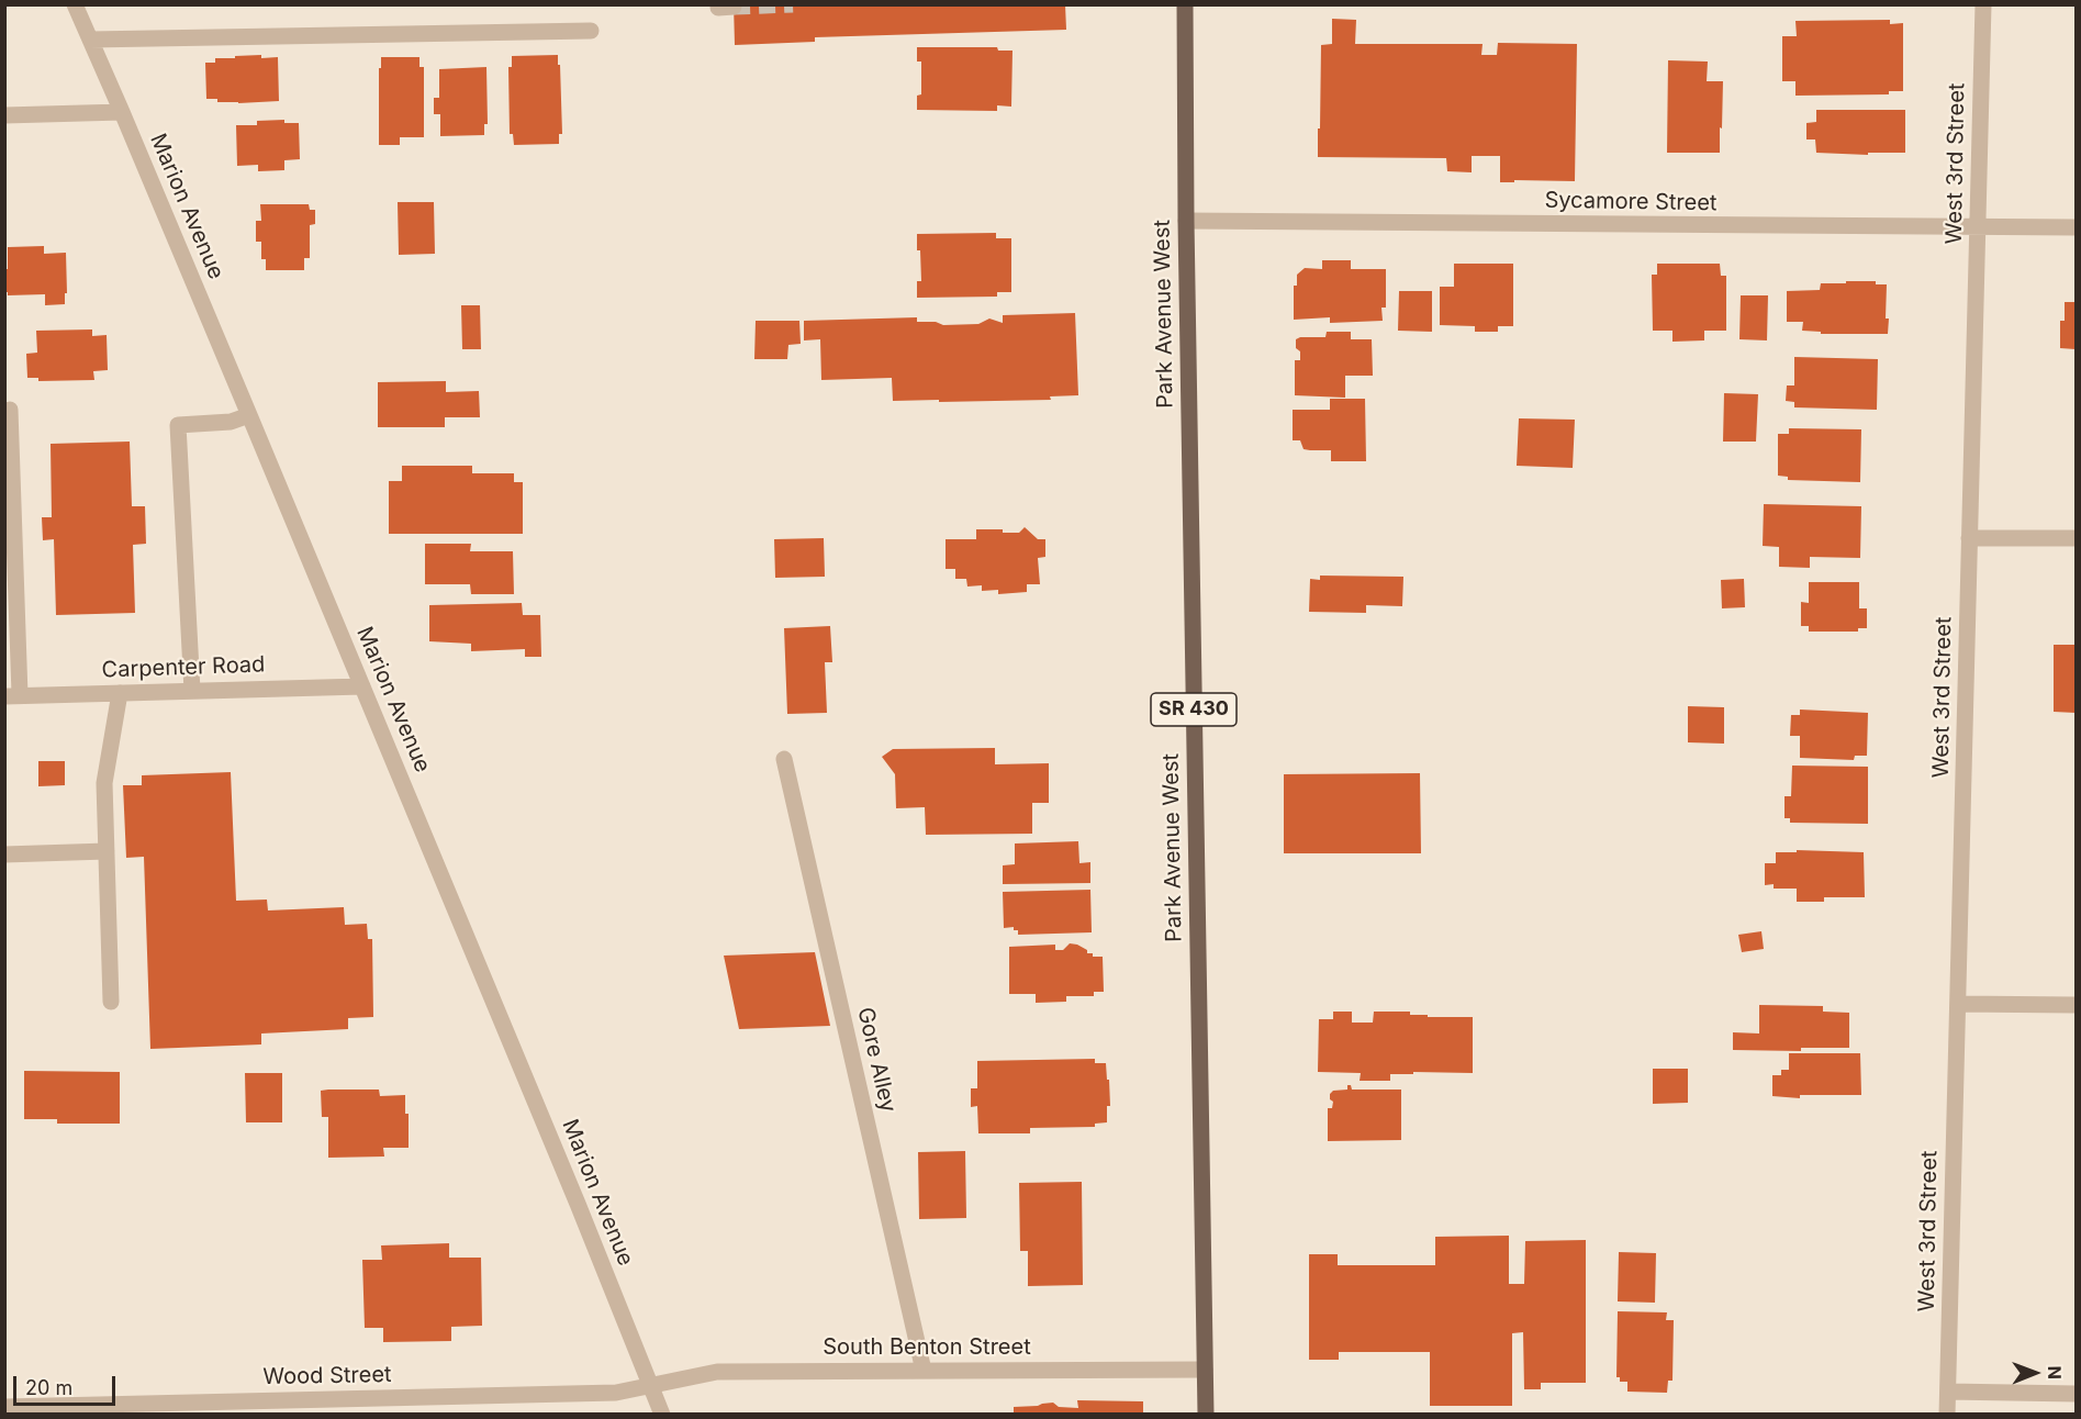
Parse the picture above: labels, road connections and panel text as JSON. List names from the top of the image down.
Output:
{
  "streets": {
    "main road": ["Park Avenue West", "SR 430"],
    "street": [
      "West 3rd Street",
      "Sycamore Street",
      "Marion Avenue",
      "Carpenter Road",
      "Gore Alley",
      "South Benton Street",
      "Wood Street"
    ]
  },
  "crossings": [
    ["West 3rd Street", "Sycamore Street"],
    ["Sycamore Street", "Park Avenue West"],
    ["Marion Avenue", "Carpenter Road"],
    ["Marion Avenue", "South Benton Street"],
    ["Marion Avenue", "Wood Street"],
    ["Park Avenue West", "South Benton Street"],
    ["Gore Alley", "South Benton Street"],
    ["South Benton Street", "Wood Street"]
  ],
  "scale_bar": "20 m",
  "north": "right"
}
